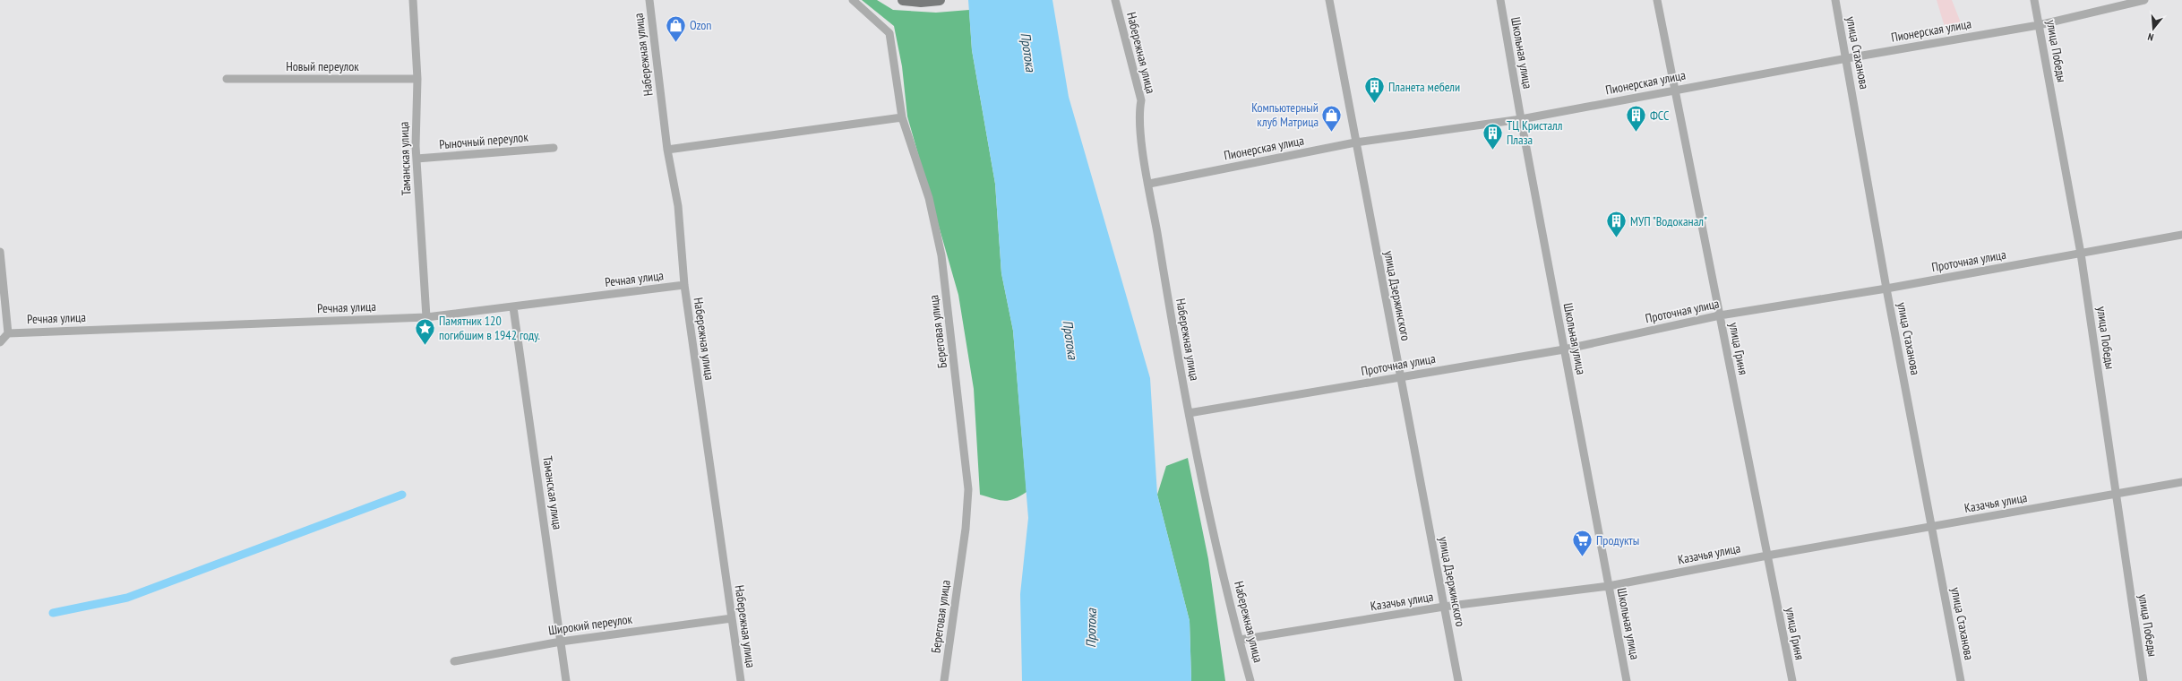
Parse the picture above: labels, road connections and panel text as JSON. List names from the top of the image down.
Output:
{
  "streets": {
    "street": [
      "Пионерская улица",
      "улица Победы",
      "Набережная улица",
      "Школьная улица",
      "улица Стаханова",
      "Новый переулок",
      "Рыночный переулок",
      "Таманская улица",
      "Проточная улица",
      "Речная улица",
      "улица Дзержинского",
      "Береговая улица",
      "улица Гриня",
      "Казачья улица",
      "Широкий переулок"
    ]
  },
  "crossings": [
    ["Пионерская улица", "улица Победы"],
    ["Пионерская улица", "Набережная улица"],
    ["Пионерская улица", "Школьная улица"],
    ["Пионерская улица", "улица Стаханова"],
    ["Пионерская улица", "улица Дзержинского"],
    ["Пионерская улица", "улица Гриня"],
    ["улица Победы", "Проточная улица"],
    ["улица Победы", "Казачья улица"],
    ["Набережная улица", "Проточная улица"],
    ["Набережная улица", "Речная улица"],
    ["Набережная улица", "Казачья улица"],
    ["Набережная улица", "Широкий переулок"],
    ["Школьная улица", "Проточная улица"],
    ["Школьная улица", "Казачья улица"],
    ["улица Стаханова", "Проточная улица"],
    ["улица Стаханова", "Казачья улица"],
    ["Новый переулок", "Таманская улица"],
    ["Рыночный переулок", "Таманская улица"],
    ["Таманская улица", "Речная улица"],
    ["Таманская улица", "Широкий переулок"],
    ["Проточная улица", "улица Дзержинского"],
    ["Проточная улица", "улица Гриня"],
    ["улица Дзержинского", "Казачья улица"],
    ["улица Гриня", "Казачья улица"]
  ],
  "water": ["Протока"],
  "places": {
    "shop": ["Ozon", "Компьютерный клуб Матрица"],
    "building": [
      "Планета мебели",
      "ФСС",
      "ТЦ Кристалл Плаза",
      "МУП \"Водоканал\""
    ],
    "place": ["Памятник 120 погибшим в 1942 году."],
    "supermarket": ["Продукты"]
  },
  "north": "bottom"
}
